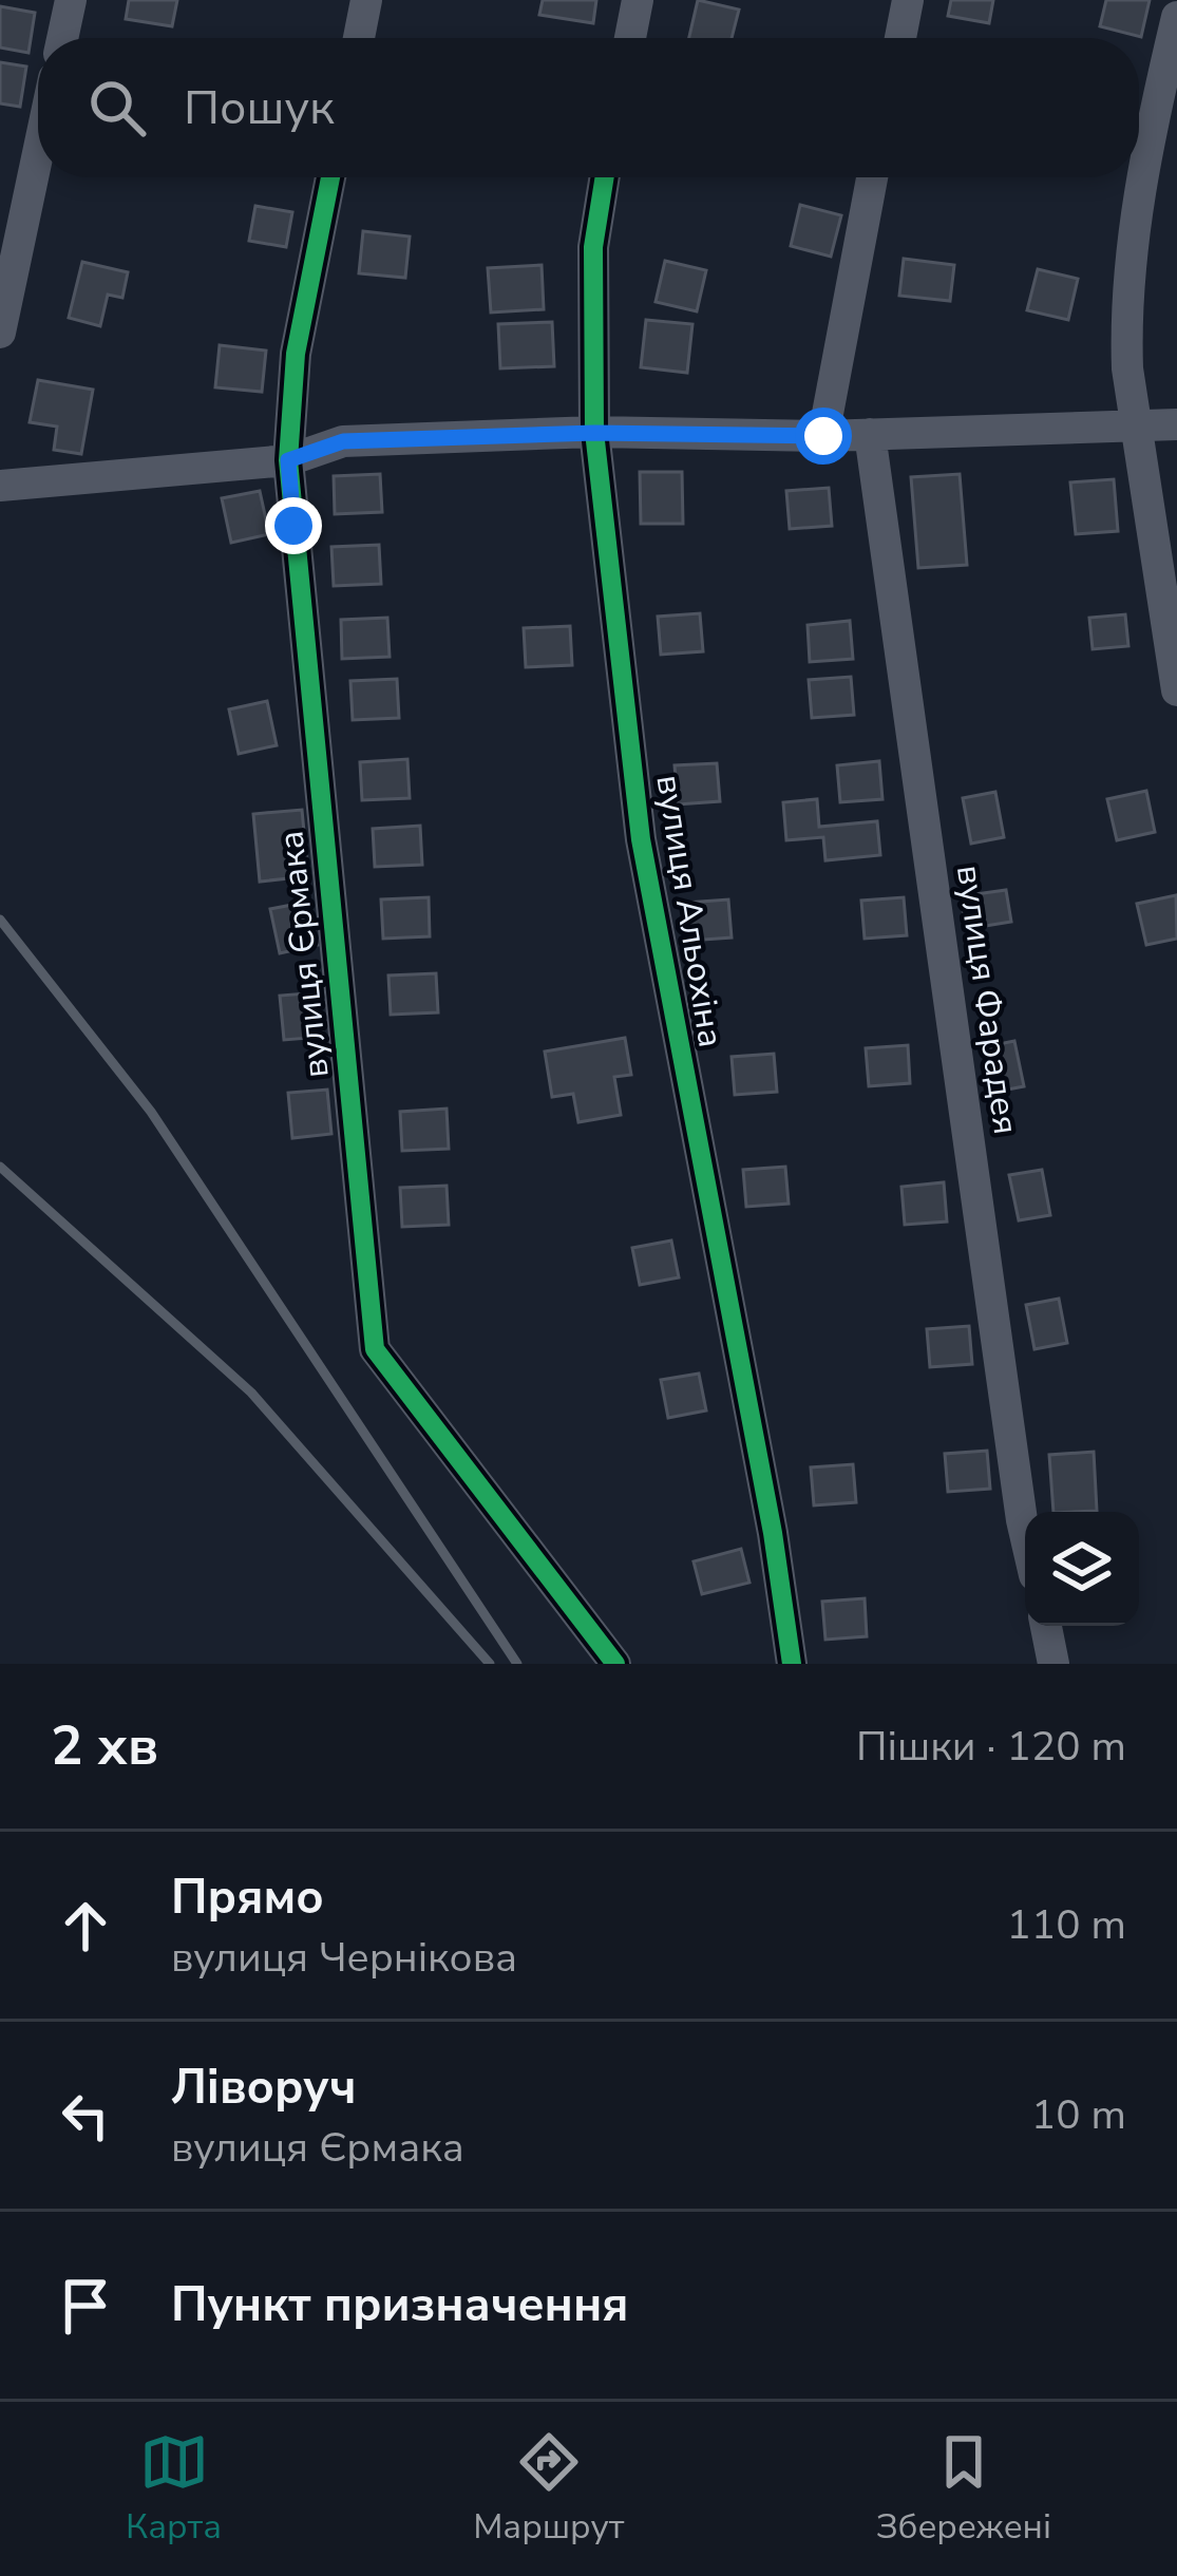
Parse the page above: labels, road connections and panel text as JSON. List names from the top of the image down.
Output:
{
  "streets": {
    "street": ["вулиця Альохіна", "вулиця Єрмака", "вулиця Фарадея"]
  },
  "page": {
    "search": "Пошук",
    "heading": ["2 хв", "Пішки · 120 m"],
    "list": [
      ["Прямо", "вулиця Чернікова", "110 m"],
      ["Ліворуч", "вулиця Єрмака", "10 m"],
      "Пункт призначення"
    ],
    "nav": ["Карта", "Маршрут", "Збережені"]
  }
}
